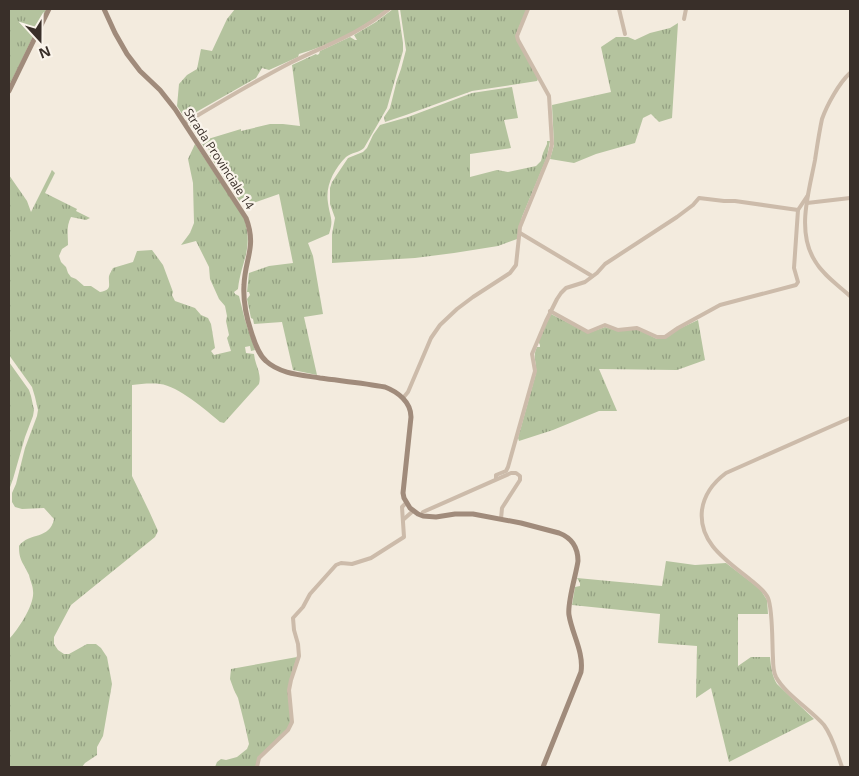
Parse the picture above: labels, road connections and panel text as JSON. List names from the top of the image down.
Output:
{
  "streets": {
    "main road": ["Strada Provinciale 14"]
  },
  "north": "bottom"
}
